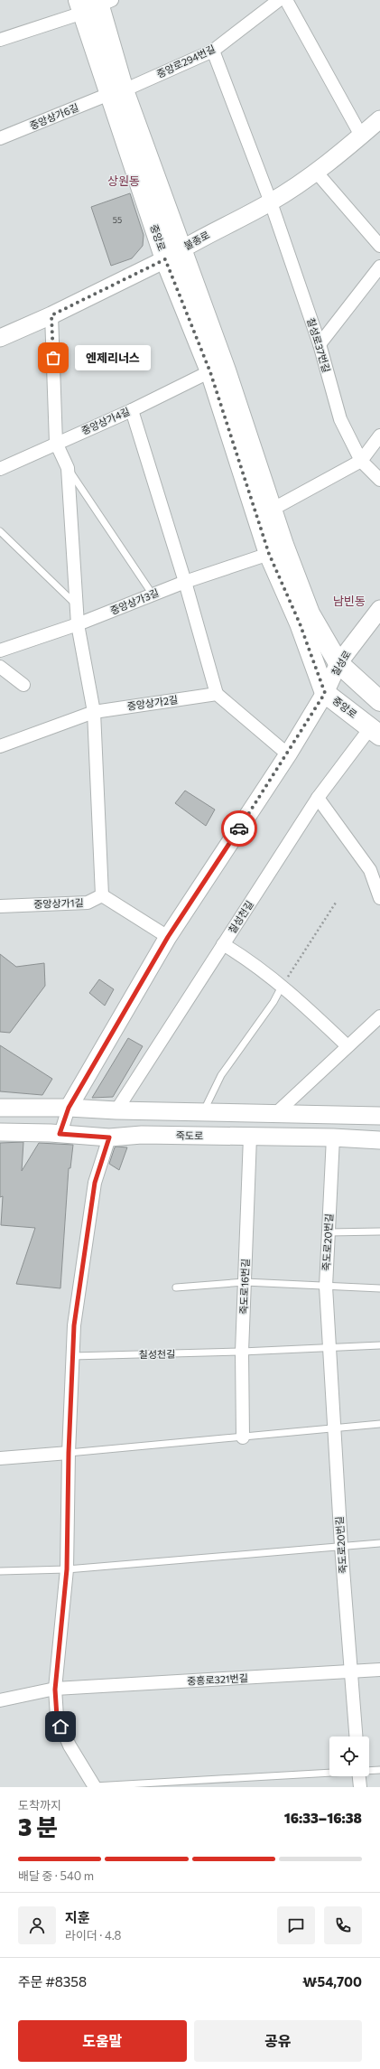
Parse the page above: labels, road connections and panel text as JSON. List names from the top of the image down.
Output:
{
  "streets": {
    "main road": ["중앙로"],
    "street": [
      "중앙로294번길",
      "중앙상가6길",
      "불종로",
      "칠성로37번길",
      "중앙상가4길",
      "중앙상가3길",
      "칠성로",
      "중앙상가2길",
      "중앙상가1길",
      "칠성천길",
      "죽도로",
      "죽도로20번길",
      "죽도로16번길",
      "중흥로321번길"
    ]
  },
  "crossings": [
    ["중앙로294번길", "중앙상가6길"],
    ["중앙로294번길", "중앙로"],
    ["중앙로294번길", "칠성로37번길"],
    ["중앙상가6길", "중앙로"],
    ["중앙로", "불종로"],
    ["중앙로", "중앙상가4길"],
    ["중앙로", "중앙상가3길"],
    ["중앙로", "칠성로"],
    ["중앙로", "칠성천길"],
    ["불종로", "칠성로37번길"],
    ["칠성천길", "죽도로16번길"],
    ["죽도로", "죽도로20번길"],
    ["죽도로", "죽도로16번길"],
    ["죽도로20번길", "중흥로321번길"]
  ],
  "districts": ["상원동", "남빈동"],
  "places": ["엔제리너스"],
  "house_numbers": ["55"],
  "page": {
    "bubble": "엔제리너스",
    "heading": ["3 분", "도착까지", "16:33–16:38"],
    "panel": [
      "지훈",
      "라이더 · 4.8",
      "주문 #8358",
      "₩54,700"
    ],
    "bar": "배달 중 · 540 m",
    "buttons": ["도움말", "공유"]
  }
}
